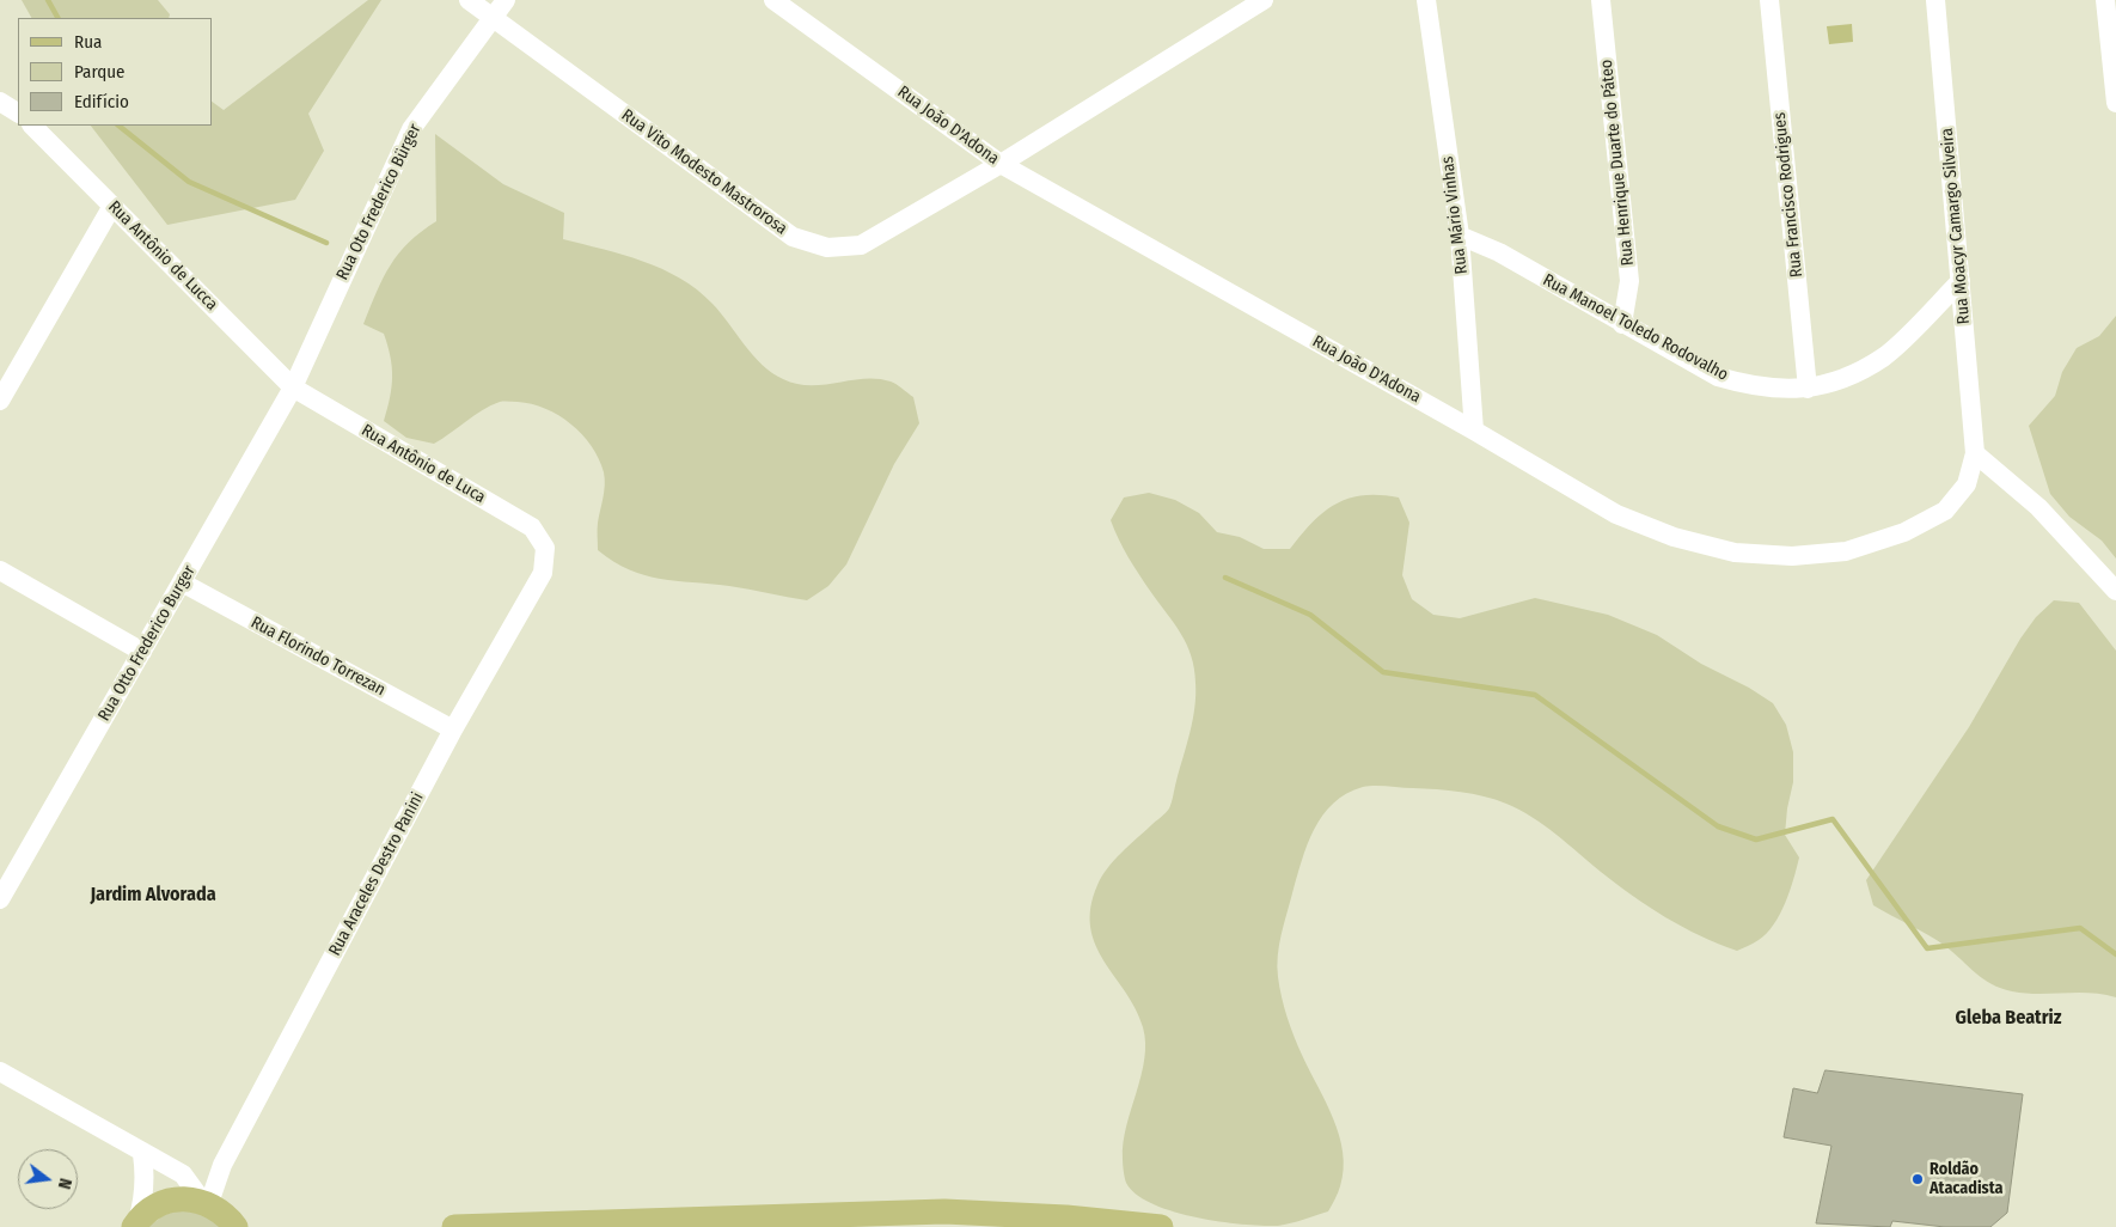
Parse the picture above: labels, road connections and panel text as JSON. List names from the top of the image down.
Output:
{
  "streets": {
    "street": [
      "Rua João D'Adona",
      "Rua Henrique Duarte do Páteo",
      "Rua Vito Modesto Mastrorosa",
      "Rua Francisco Rodrigues",
      "Rua Oto Frederico Bürger",
      "Rua Mário Vinhas",
      "Rua Moacyr Camargo Silveira",
      "Rua Antônio de Lucca",
      "Rua Manoel Toledo Rodovalho",
      "Rua Antônio de Luca",
      "Rua Otto Frederico Burger",
      "Rua Florindo Torrezan",
      "Rua Araceles Destro Panini"
    ]
  },
  "crossings": [
    ["Rua João D'Adona", "Rua Vito Modesto Mastrorosa"],
    ["Rua João D'Adona", "Rua Mário Vinhas"],
    ["Rua João D'Adona", "Rua Moacyr Camargo Silveira"],
    ["Rua Henrique Duarte do Páteo", "Rua Manoel Toledo Rodovalho"],
    ["Rua Vito Modesto Mastrorosa", "Rua Oto Frederico Bürger"],
    ["Rua Francisco Rodrigues", "Rua Manoel Toledo Rodovalho"],
    ["Rua Oto Frederico Bürger", "Rua Antônio de Lucca"],
    ["Rua Oto Frederico Bürger", "Rua Antônio de Luca"],
    ["Rua Oto Frederico Bürger", "Rua Otto Frederico Burger"],
    ["Rua Mário Vinhas", "Rua Manoel Toledo Rodovalho"],
    ["Rua Moacyr Camargo Silveira", "Rua Manoel Toledo Rodovalho"],
    ["Rua Antônio de Lucca", "Rua Antônio de Luca"],
    ["Rua Antônio de Lucca", "Rua Otto Frederico Burger"],
    ["Rua Antônio de Luca", "Rua Otto Frederico Burger"],
    ["Rua Antônio de Luca", "Rua Araceles Destro Panini"],
    ["Rua Otto Frederico Burger", "Rua Florindo Torrezan"],
    ["Rua Florindo Torrezan", "Rua Araceles Destro Panini"]
  ],
  "districts": ["Jardim Alvorada", "Gleba Beatriz"],
  "places": ["Roldão Atacadista"],
  "legend": ["Rua", "Parque", "Edifício"],
  "north": "right"
}
